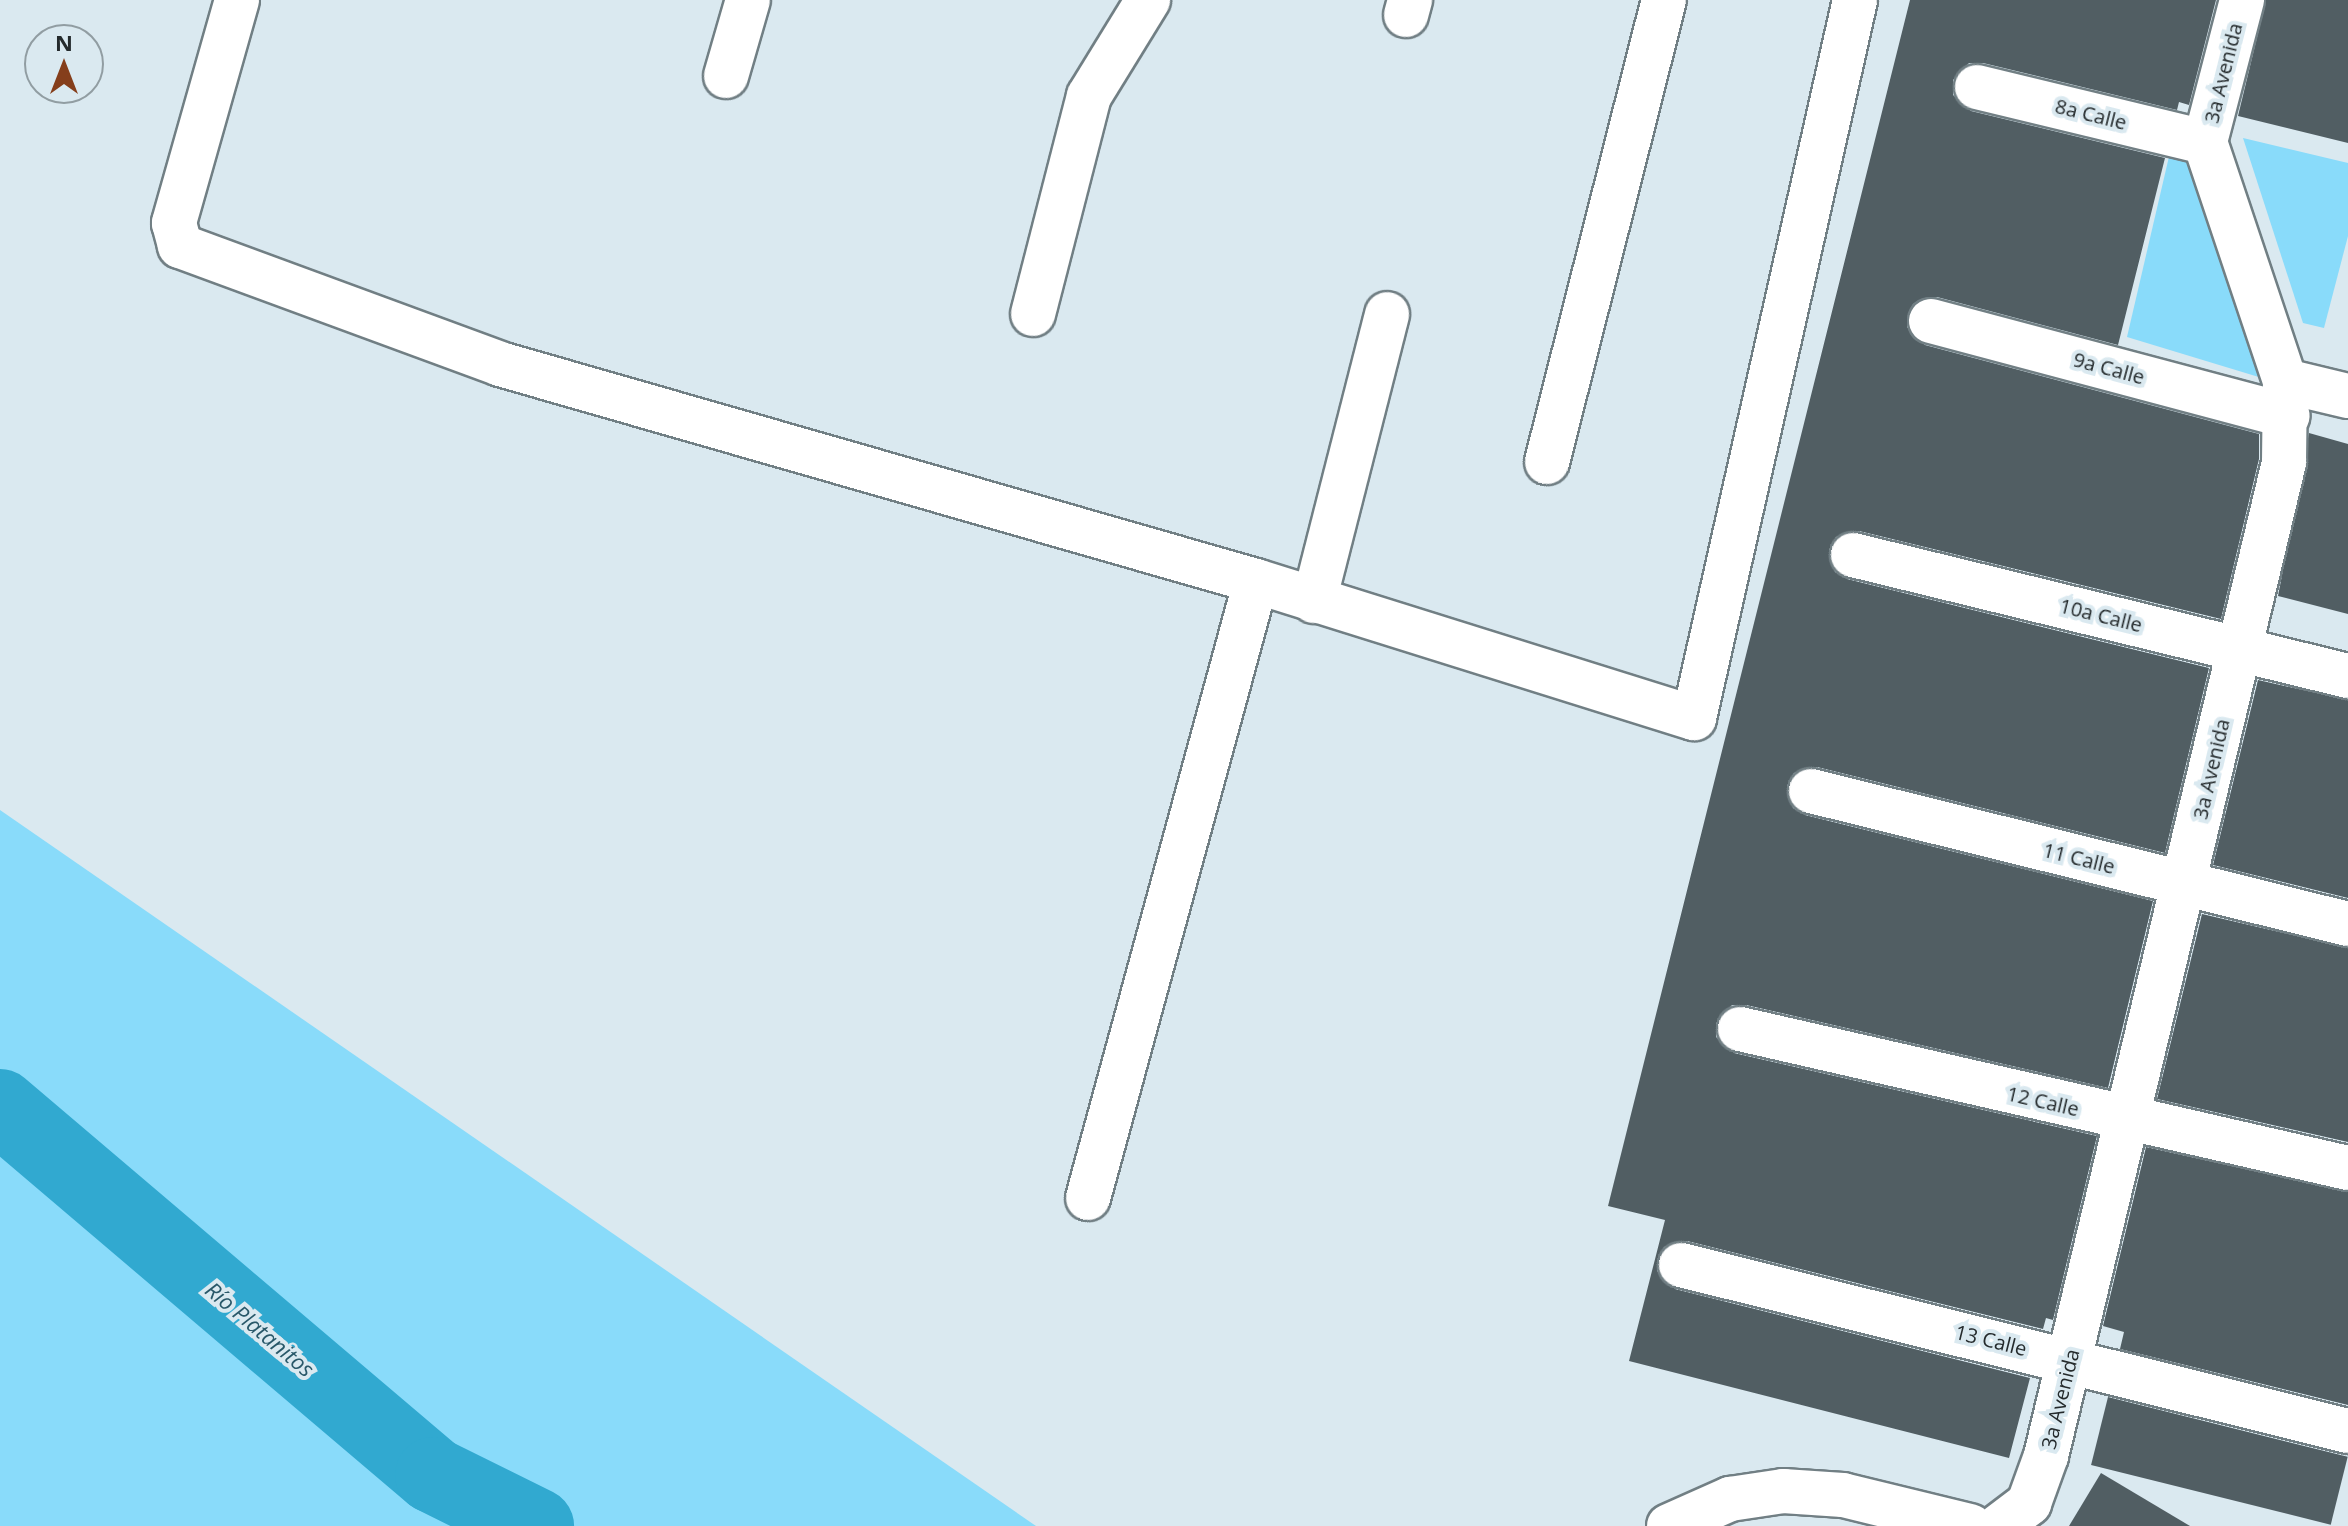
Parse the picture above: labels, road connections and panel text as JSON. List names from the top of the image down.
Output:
{
  "streets": {
    "street": [
      "3a Avenida",
      "8a Calle",
      "9a Calle",
      "10a Calle",
      "11 Calle",
      "12 Calle",
      "13 Calle"
    ]
  },
  "crossings": [
    ["3a Avenida", "8a Calle"],
    ["3a Avenida", "9a Calle"],
    ["3a Avenida", "10a Calle"],
    ["3a Avenida", "11 Calle"],
    ["3a Avenida", "12 Calle"],
    ["3a Avenida", "13 Calle"]
  ],
  "water": ["Río Platanitos"],
  "north": "top"
}
